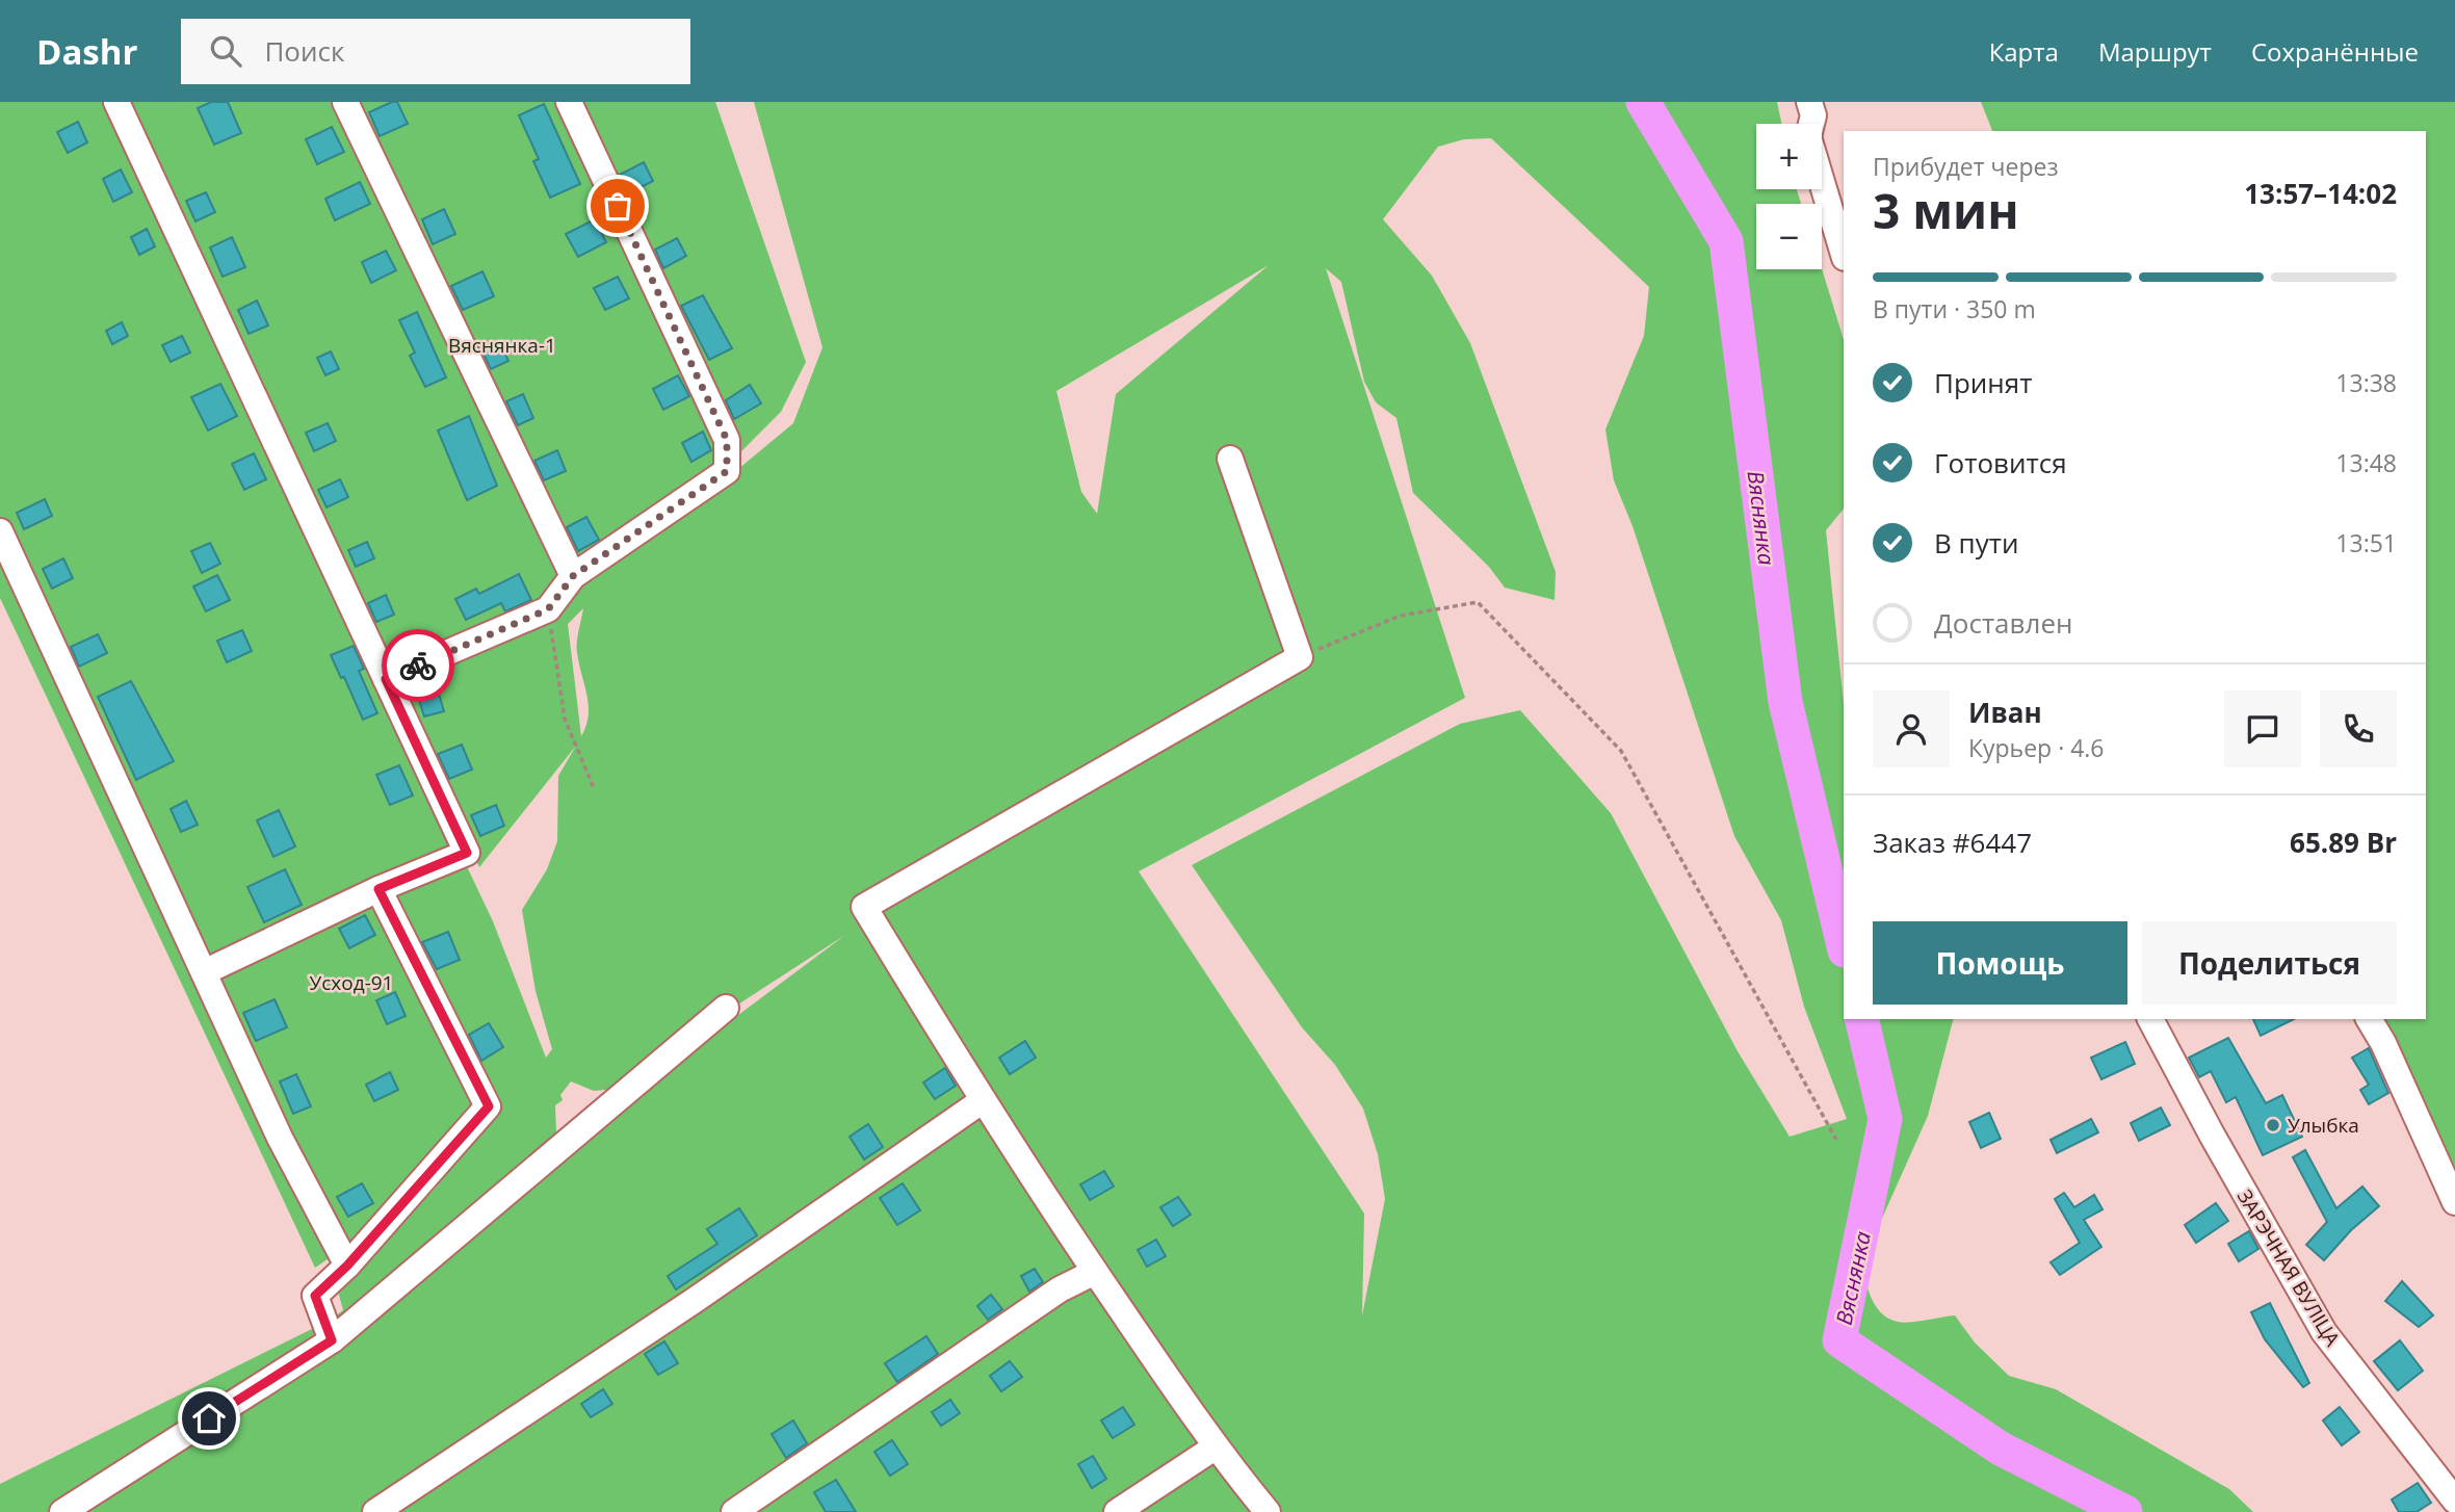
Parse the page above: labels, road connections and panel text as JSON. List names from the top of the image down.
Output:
{
  "streets": {
    "street": ["ЗАРЭЧНАЯ ВУЛІЦА"]
  },
  "water": ["Вяснянка"],
  "parks": ["Вяснянка-1", "Усход-91"],
  "places": ["Улыбка"],
  "page": {
    "header": "Dashr",
    "search": "Поиск",
    "nav": ["Карта", "Маршрут", "Сохранённые"],
    "map_buttons": ["+", "−"],
    "heading": ["3 мин", "Прибудет через", "13:57–14:02"],
    "panel": [
      "Иван",
      "Курьер · 4.6",
      "Заказ #6447",
      "65.89 Br"
    ],
    "bar": "В пути · 350 m",
    "list": [
      ["Принят", "13:38"],
      ["Готовится", "13:48"],
      ["В пути", "13:51"],
      "Доставлен"
    ],
    "buttons": ["Помощь", "Поделиться"]
  }
}
